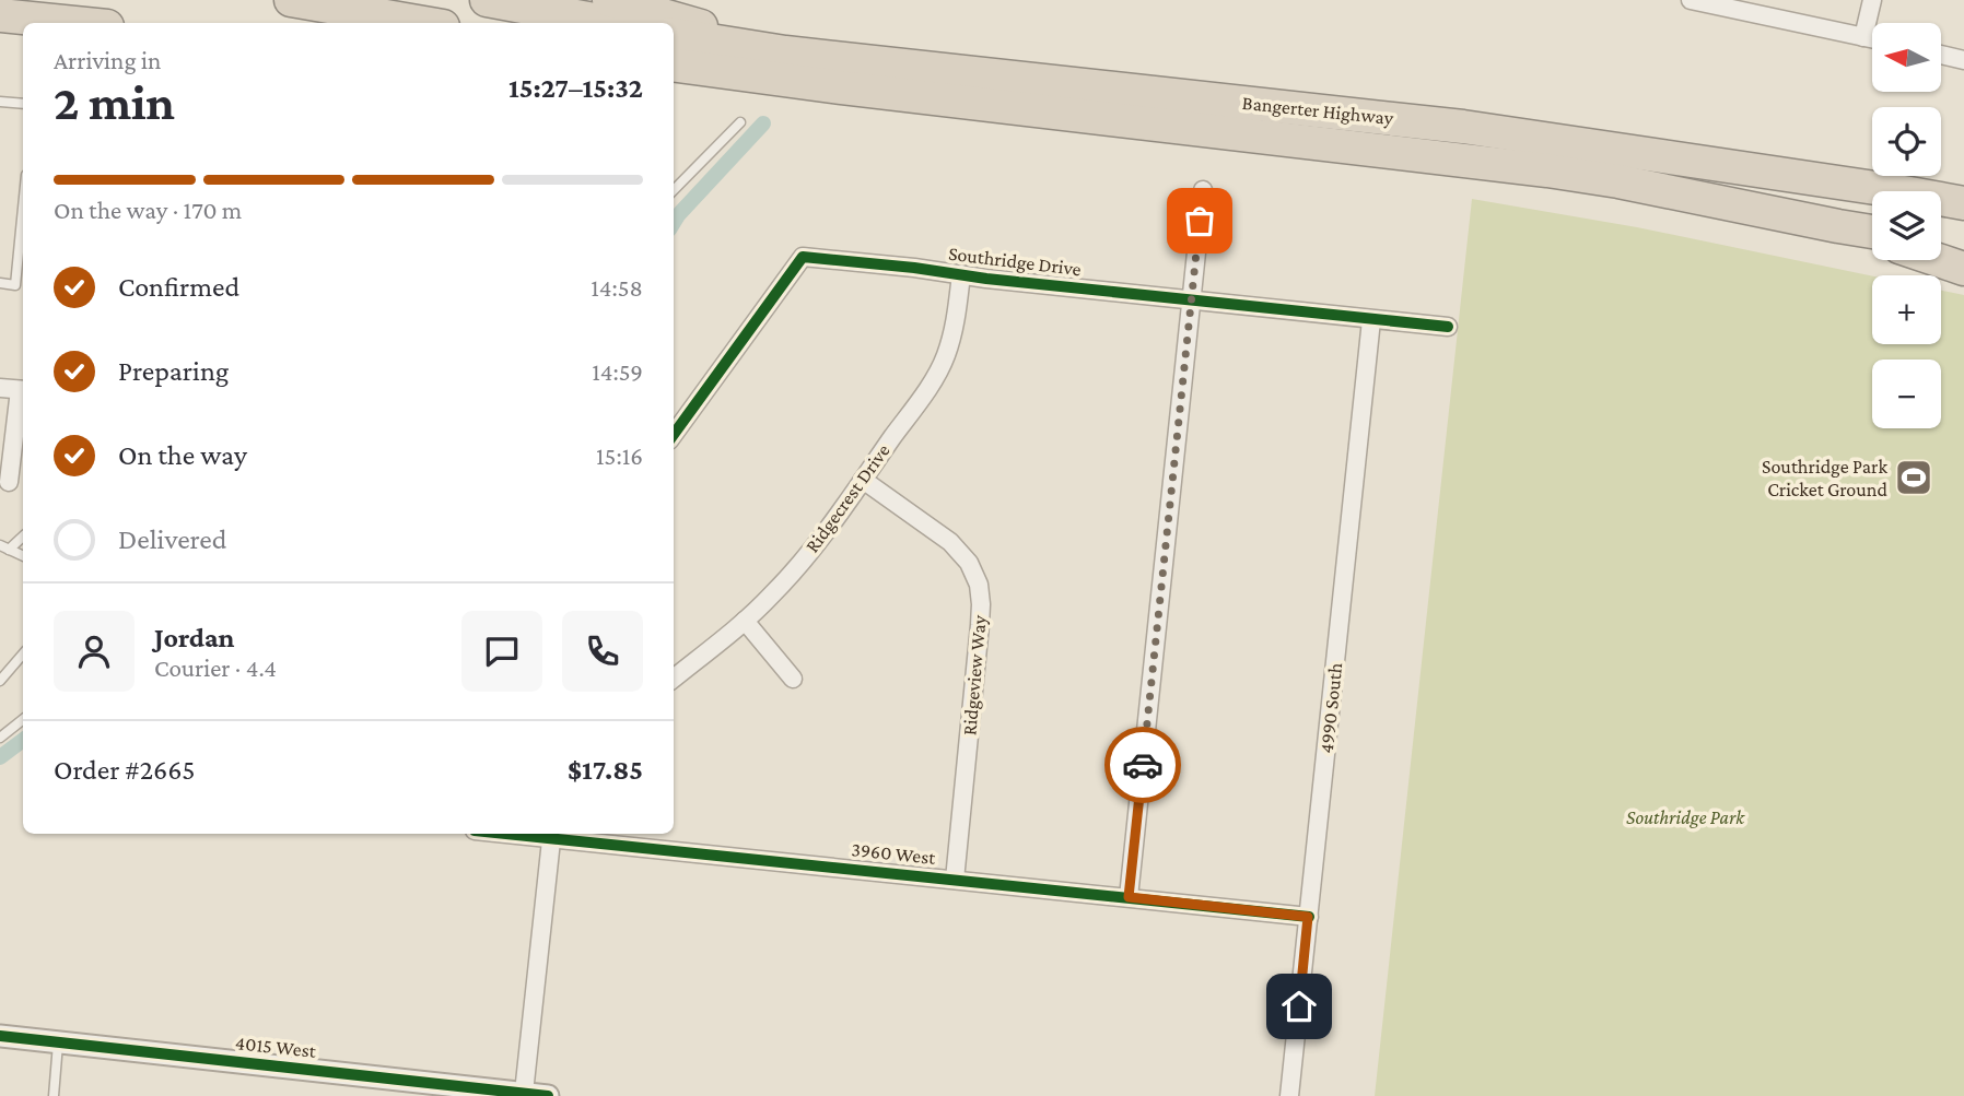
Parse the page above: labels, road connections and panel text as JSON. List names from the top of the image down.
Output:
{
  "streets": {
    "highway": ["Bangerter Highway"],
    "street": [
      "Southridge Drive",
      "Ridgecrest Drive",
      "Ridgeview Way",
      "4990 South",
      "3960 West",
      "4015 West"
    ]
  },
  "crossings": [
    ["Southridge Drive", "Ridgecrest Drive"],
    ["Southridge Drive", "4990 South"],
    ["Ridgecrest Drive", "Ridgeview Way"],
    ["Ridgeview Way", "3960 West"],
    ["4990 South", "3960 West"]
  ],
  "parks": ["Southridge Park"],
  "places": {
    "sports": ["Southridge Park Cricket Ground"]
  },
  "north": "left",
  "page": {
    "map_buttons": ["+", "−"],
    "heading": ["2 min", "Arriving in", "15:27–15:32"],
    "panel": [
      "Jordan",
      "Courier · 4.4",
      "Order #2665",
      "$17.85"
    ],
    "bar": "On the way · 170 m",
    "list": [
      ["Confirmed", "14:58"],
      ["Preparing", "14:59"],
      ["On the way", "15:16"],
      "Delivered"
    ]
  }
}
